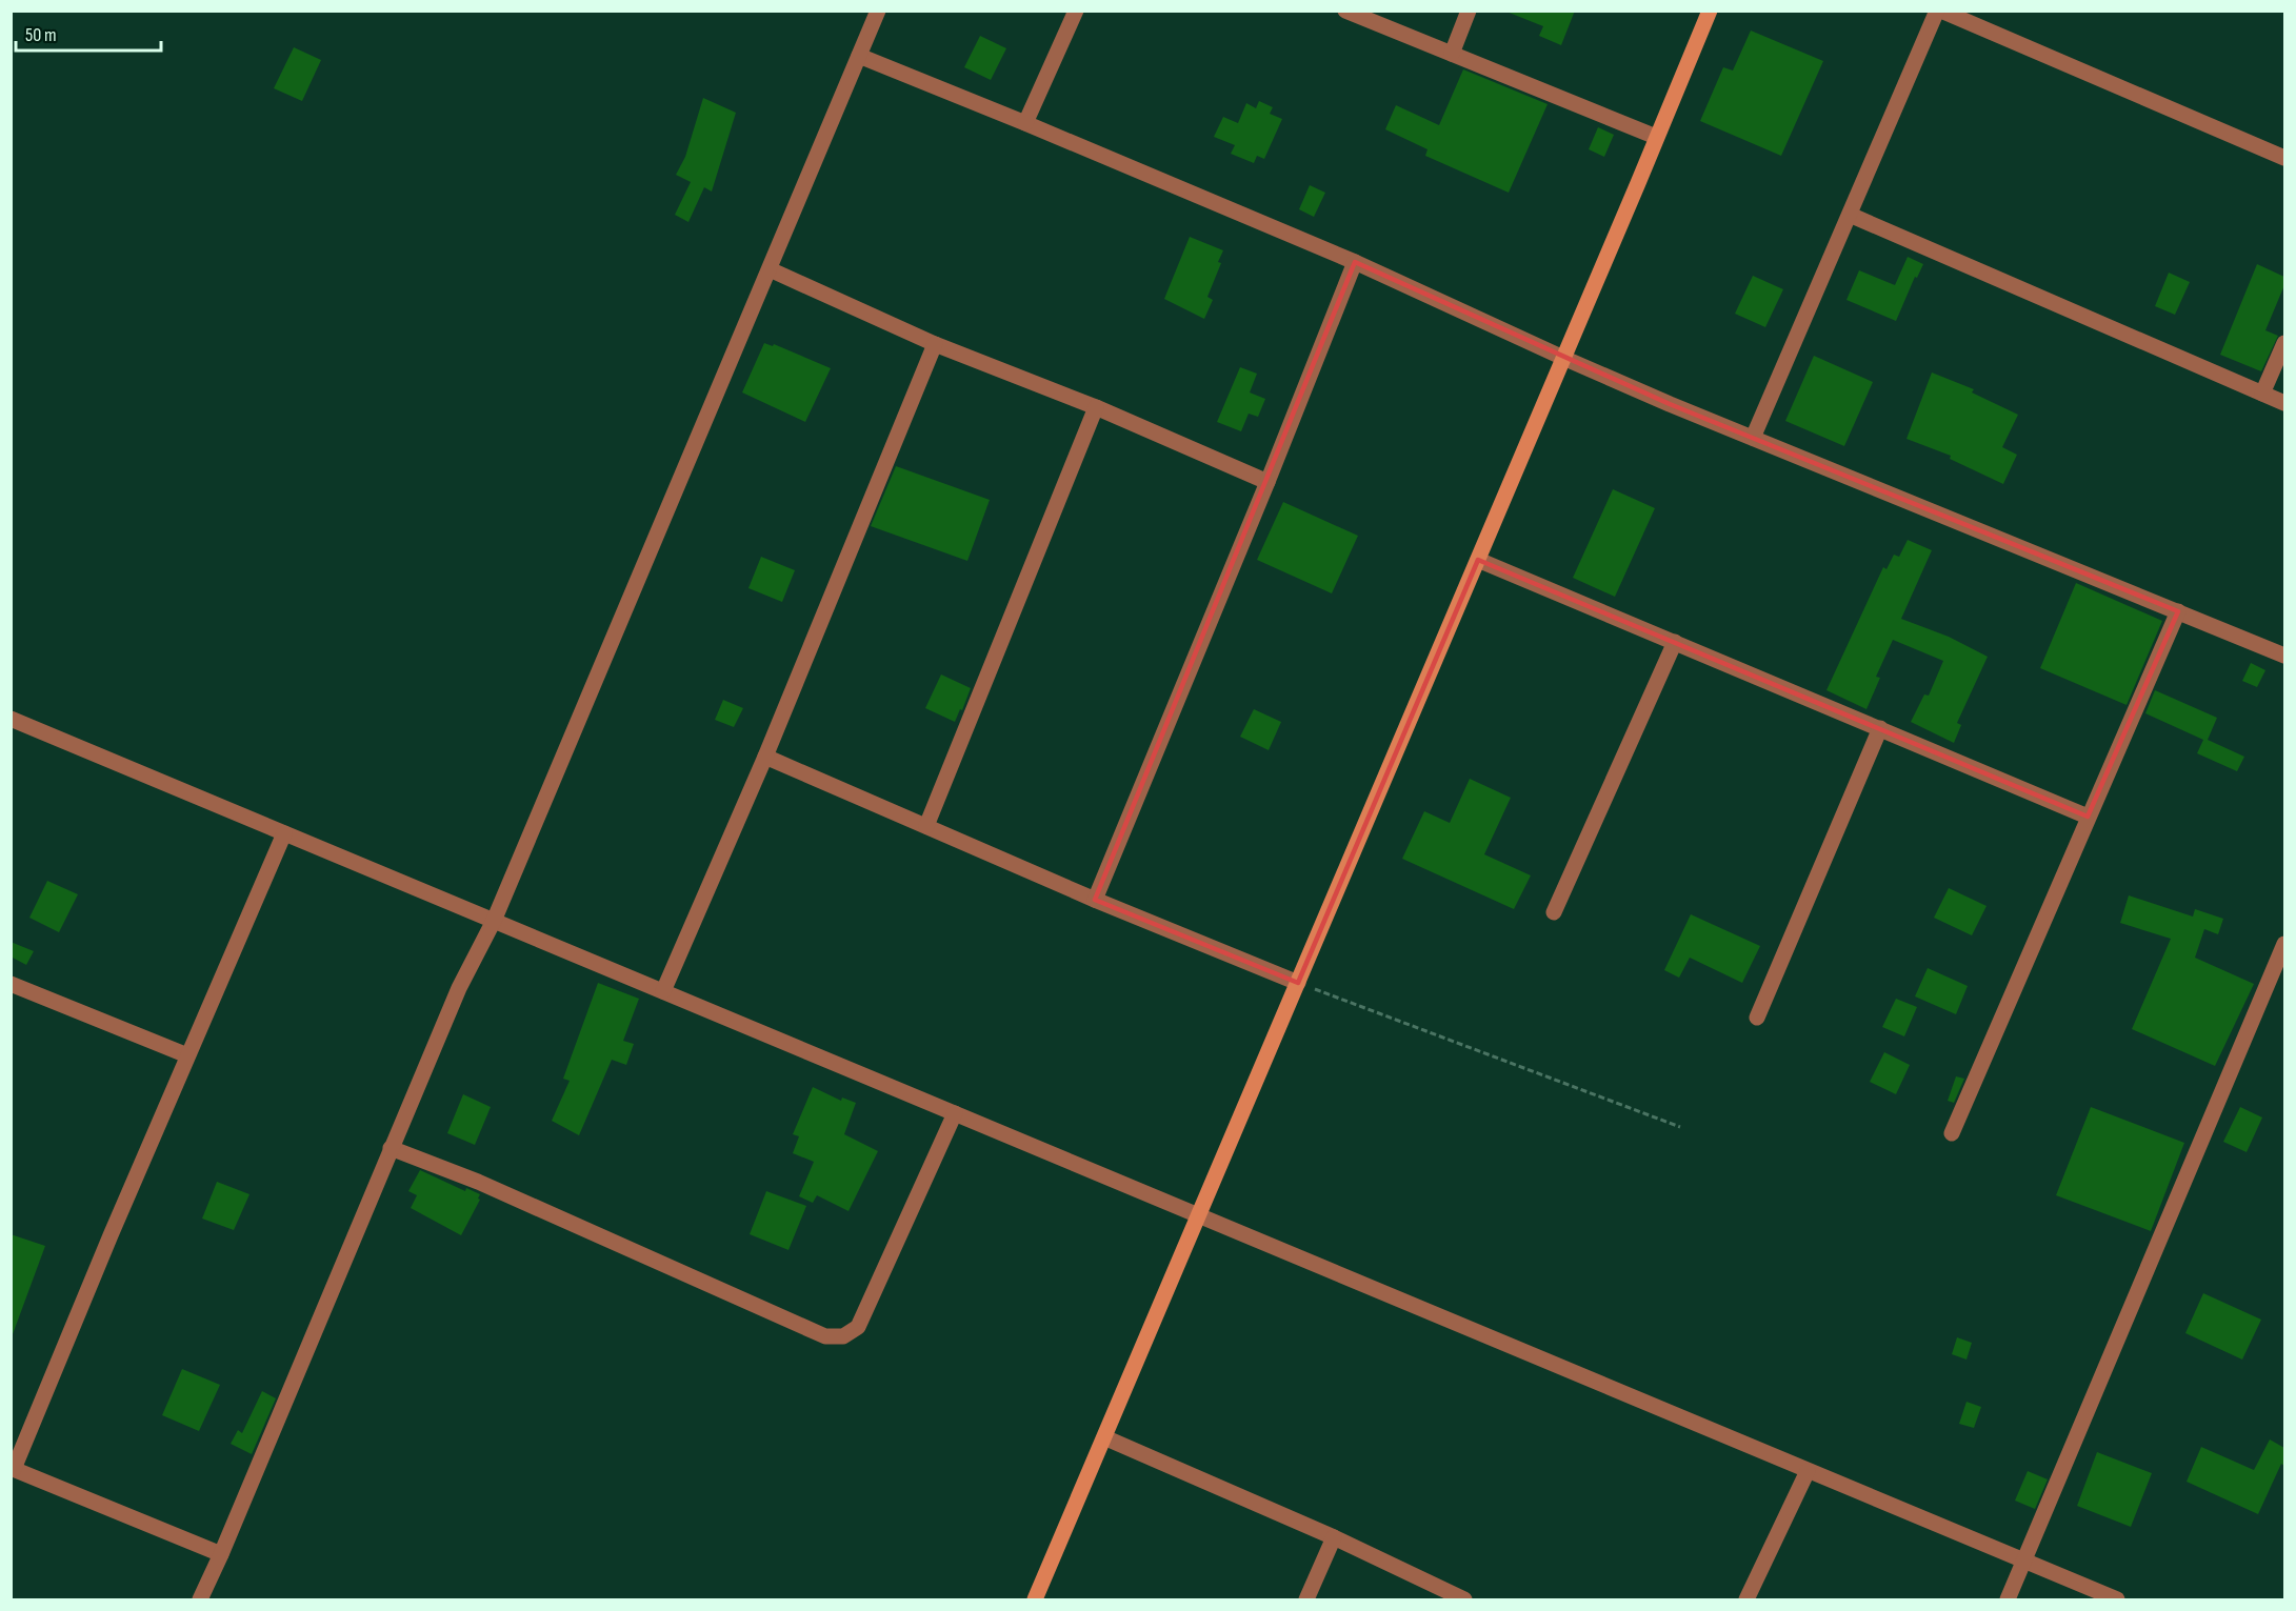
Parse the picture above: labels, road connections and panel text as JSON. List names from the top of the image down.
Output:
{
  "scale_bar": "50 m"
}
